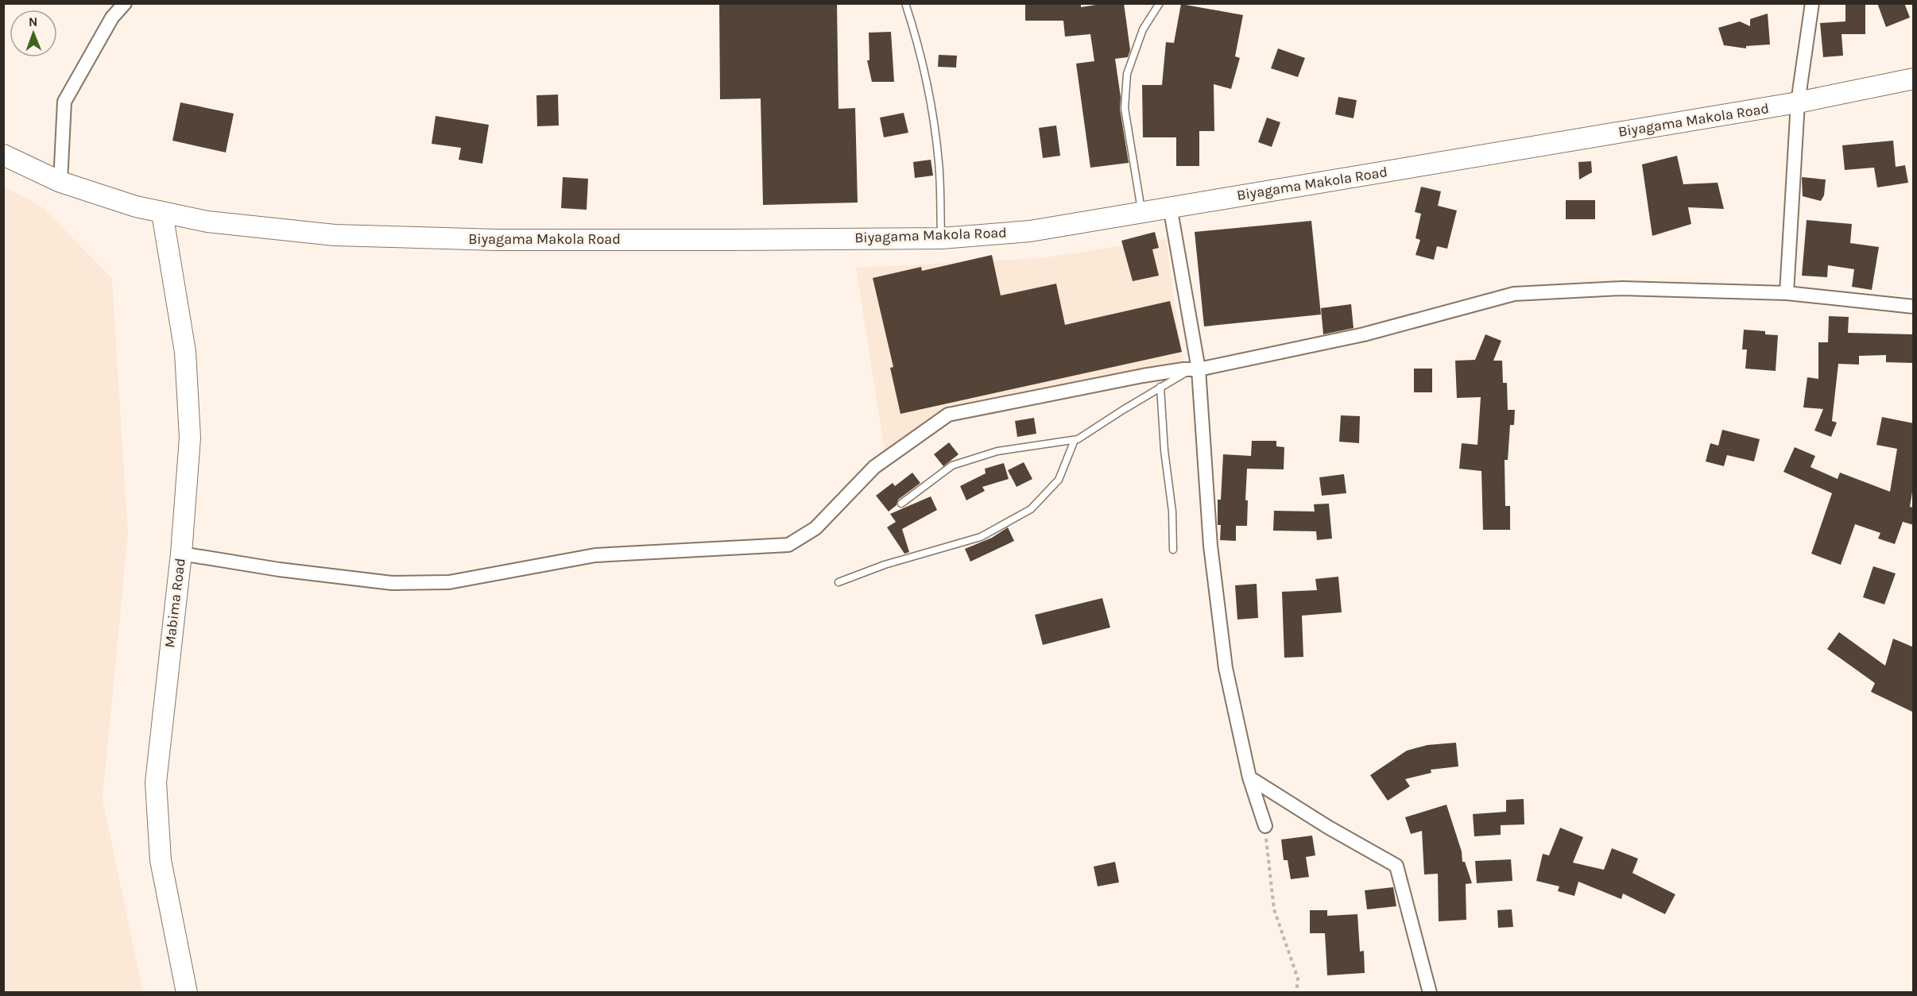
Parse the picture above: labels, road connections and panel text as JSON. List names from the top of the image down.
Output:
{
  "streets": {
    "main road": ["Biyagama Makola Road", "Mabima Road"]
  },
  "crossings": [
    ["Biyagama Makola Road", "Mabima Road"]
  ],
  "north": "top"
}
